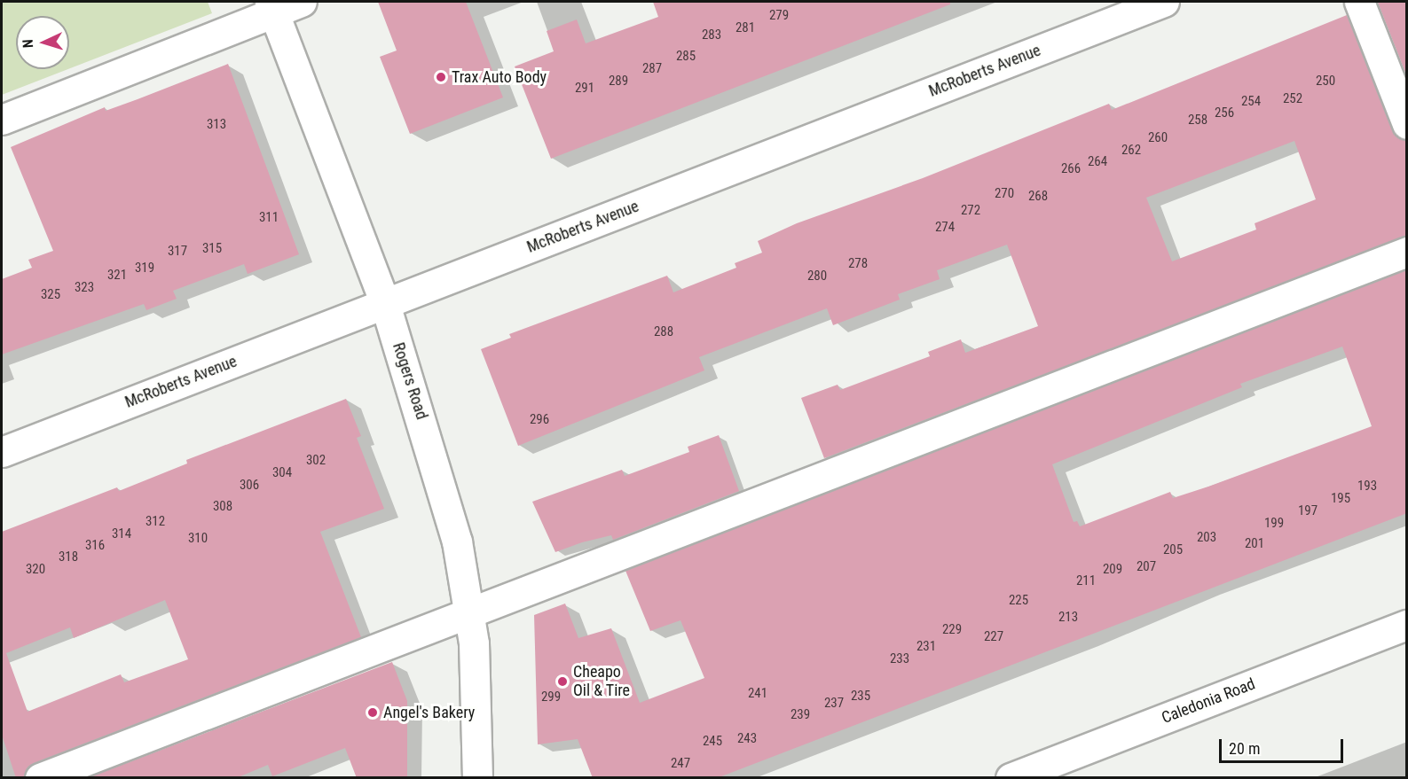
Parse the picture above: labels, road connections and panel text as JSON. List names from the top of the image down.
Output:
{
  "streets": {
    "street": ["McRoberts Avenue", "Rogers Road", "Caledonia Road"]
  },
  "crossings": [
    ["McRoberts Avenue", "Rogers Road"]
  ],
  "places": ["Trax Auto Body", "Cheapo Oil & Tire", "Angel's Bakery"],
  "house_numbers": [
    "279",
    "281",
    "283",
    "285",
    "287",
    "289",
    "250",
    "291",
    "252",
    "254",
    "256",
    "258",
    "313",
    "260",
    "262",
    "264",
    "266",
    "270",
    "268",
    "272",
    "311",
    "274",
    "315",
    "317",
    "278",
    "319",
    "321",
    "280",
    "323",
    "325",
    "288",
    "296",
    "302",
    "304",
    "306",
    "193",
    "195",
    "308",
    "197",
    "312",
    "199",
    "314",
    "203",
    "310",
    "201",
    "316",
    "205",
    "318",
    "207",
    "320",
    "209",
    "211",
    "225",
    "213",
    "229",
    "227",
    "231",
    "233",
    "241",
    "235",
    "299",
    "237",
    "239",
    "243",
    "245",
    "247"
  ],
  "scale_bar": "20 m",
  "north": "left"
}
